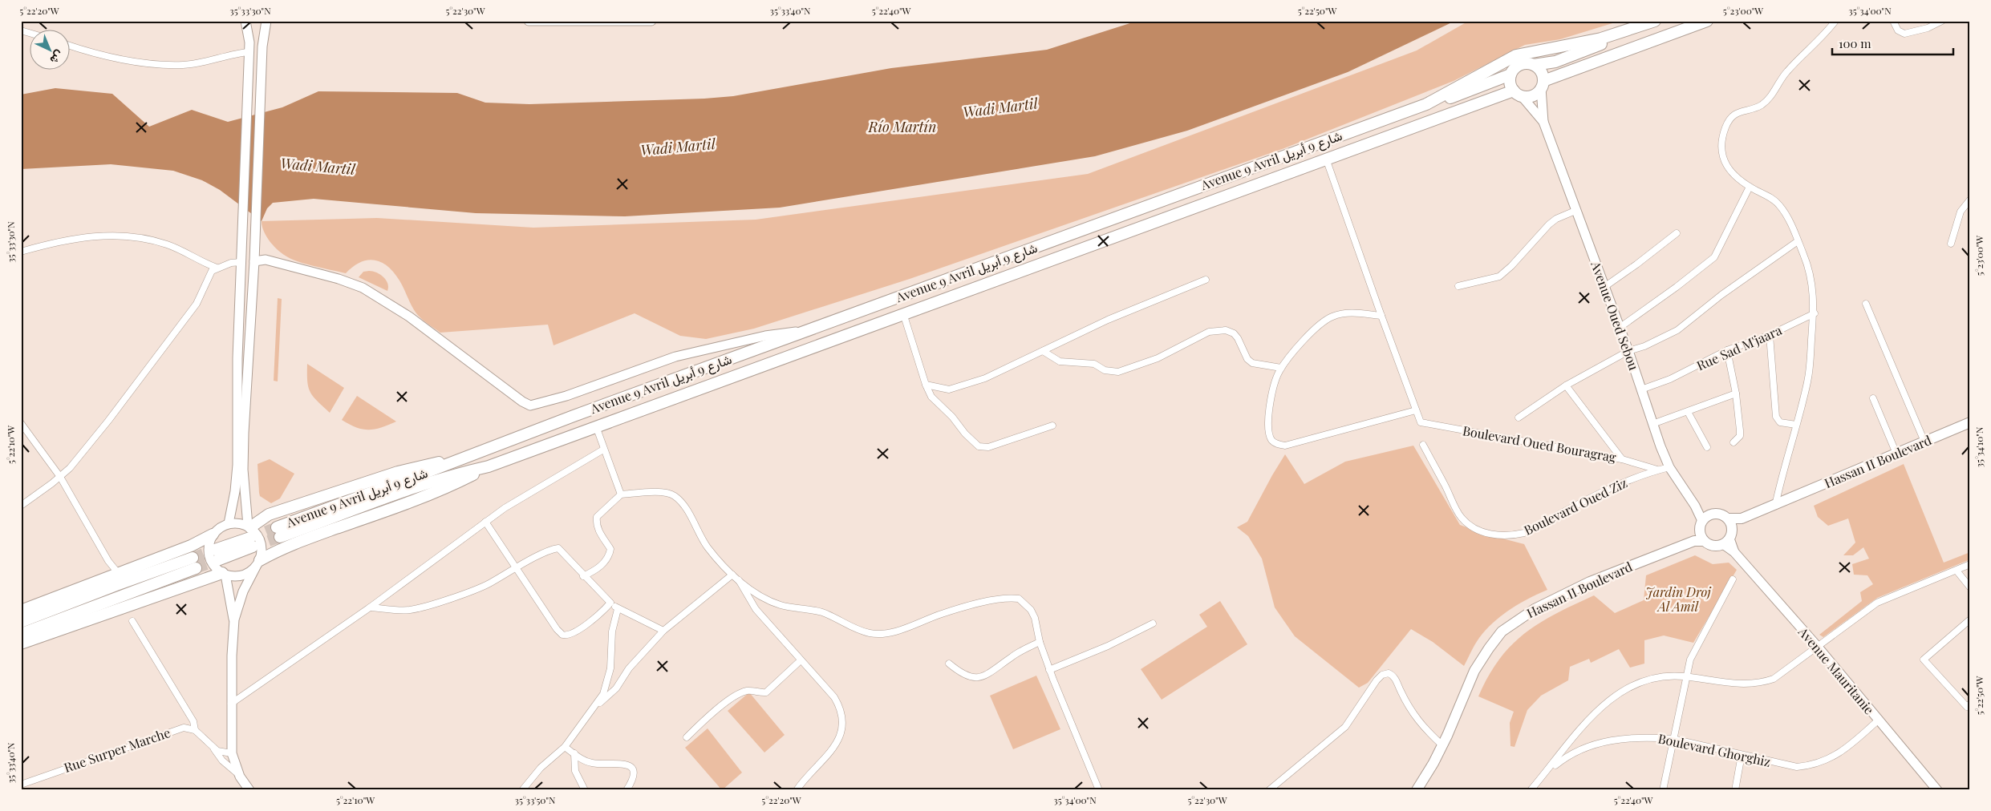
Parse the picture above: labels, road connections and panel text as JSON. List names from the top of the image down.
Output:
{
  "streets": {
    "highway": ["Avenue 9 Avril شارع 9 أبريل"],
    "main road": ["Hassan II Boulevard"],
    "street": [
      "Avenue Oued Sebou",
      "Rue Sad M'jaara",
      "Boulevard Oued Bouragrag",
      "Boulevard Oued Ziz",
      "Avenue Mauritanie",
      "Rue Surper Marche",
      "Boulevard Ghorghiz"
    ]
  },
  "crossings": [
    ["Avenue 9 Avril شارع 9 أبريل", "Avenue Oued Sebou"],
    ["Avenue Oued Sebou", "Rue Sad M'jaara"],
    ["Avenue Oued Sebou", "Hassan II Boulevard"],
    ["Avenue Oued Sebou", "Boulevard Oued Ziz"],
    ["Avenue Oued Sebou", "Avenue Mauritanie"],
    ["Boulevard Oued Bouragrag", "Boulevard Oued Ziz"],
    ["Hassan II Boulevard", "Avenue Mauritanie"],
    ["Avenue Mauritanie", "Boulevard Ghorghiz"]
  ],
  "water": ["Wadi Martil", "Río Martín"],
  "parks": ["Jardin Droj Al Amil"],
  "scale_bar": "100 m",
  "north": "bottom right",
  "coordinates": [
    "5°22'20\"W",
    "35°33'30\"N",
    "5°22'30\"W",
    "35°33'40\"N",
    "5°22'40\"W",
    "5°22'50\"W",
    "5°23'00\"W",
    "35°34'00\"N",
    "5°22'10\"W",
    "35°34'10\"N",
    "35°33'50\"N"
  ]
}
